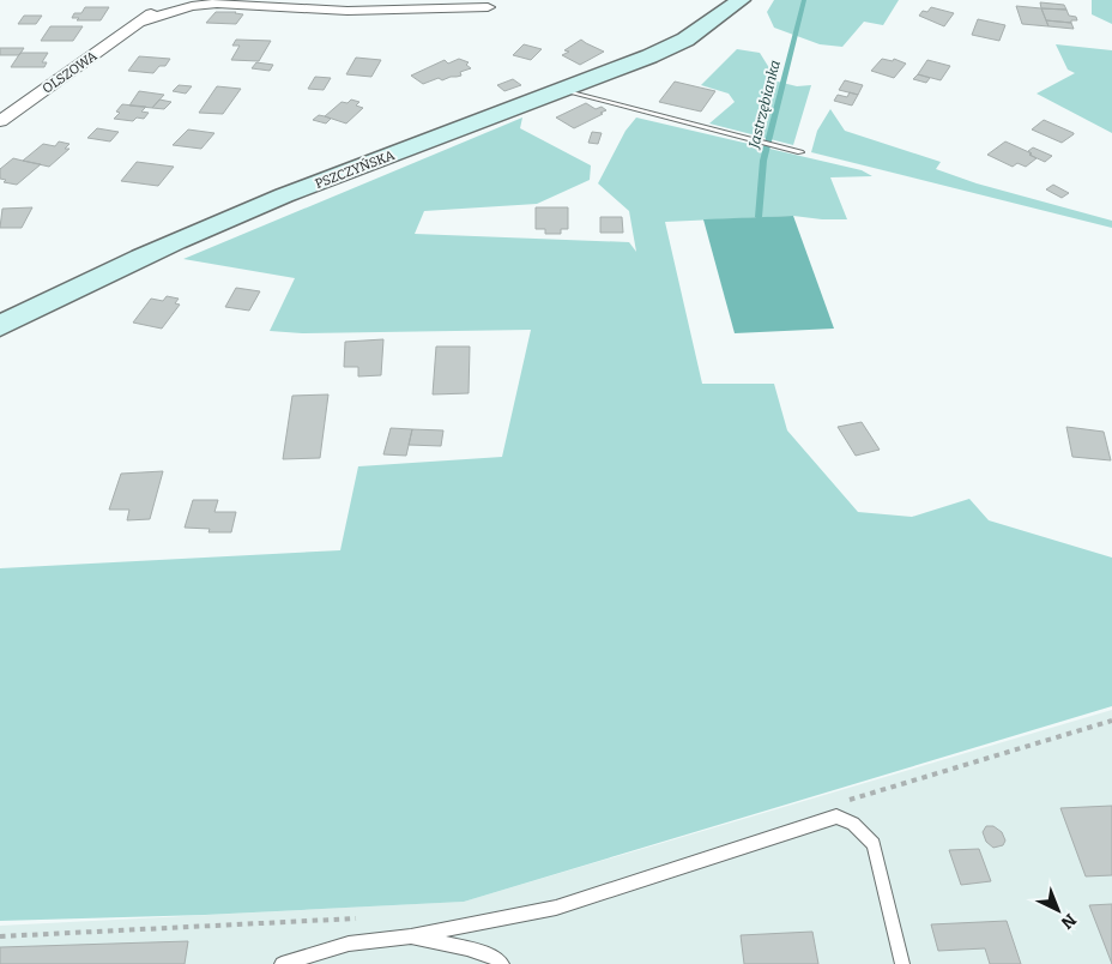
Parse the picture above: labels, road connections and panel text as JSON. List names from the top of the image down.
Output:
{
  "streets": {
    "main road": ["PSZCZYŃSKA"],
    "street": ["OLSZOWA"]
  },
  "water": ["Jastrzębianka"],
  "north": "bottom right"
}
